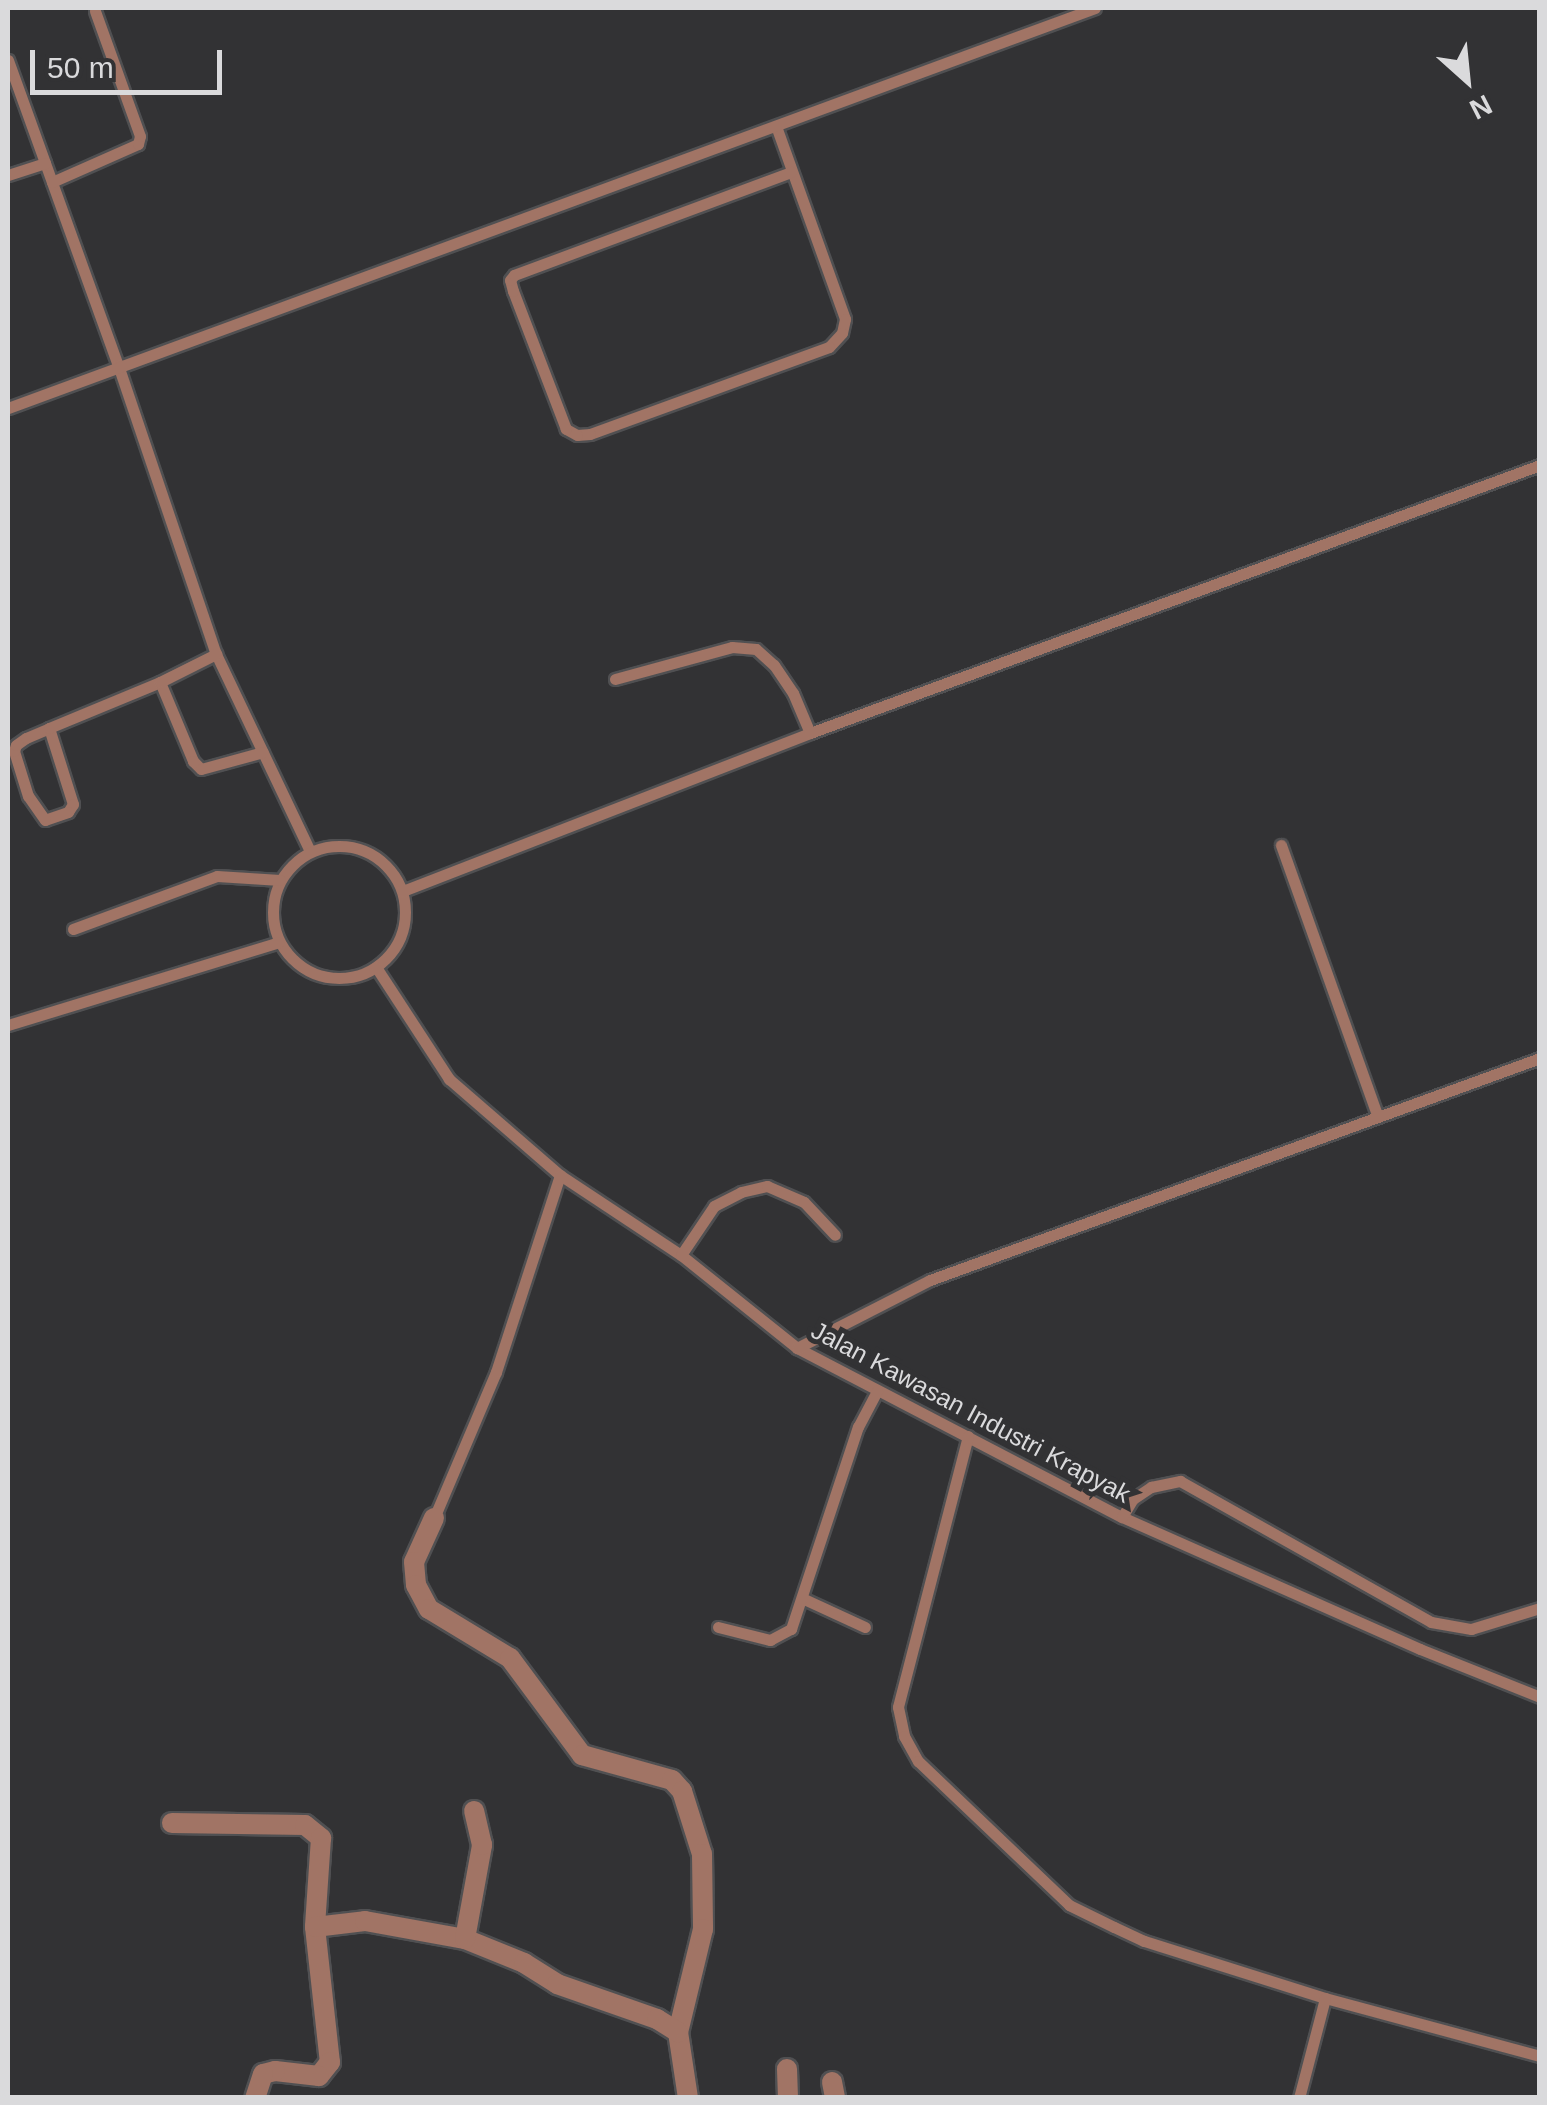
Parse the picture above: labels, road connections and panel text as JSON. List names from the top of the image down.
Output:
{
  "streets": {
    "lane": ["Jalan Kawasan Industri Krapyak"]
  },
  "scale_bar": "50 m",
  "north": "bottom right"
}
